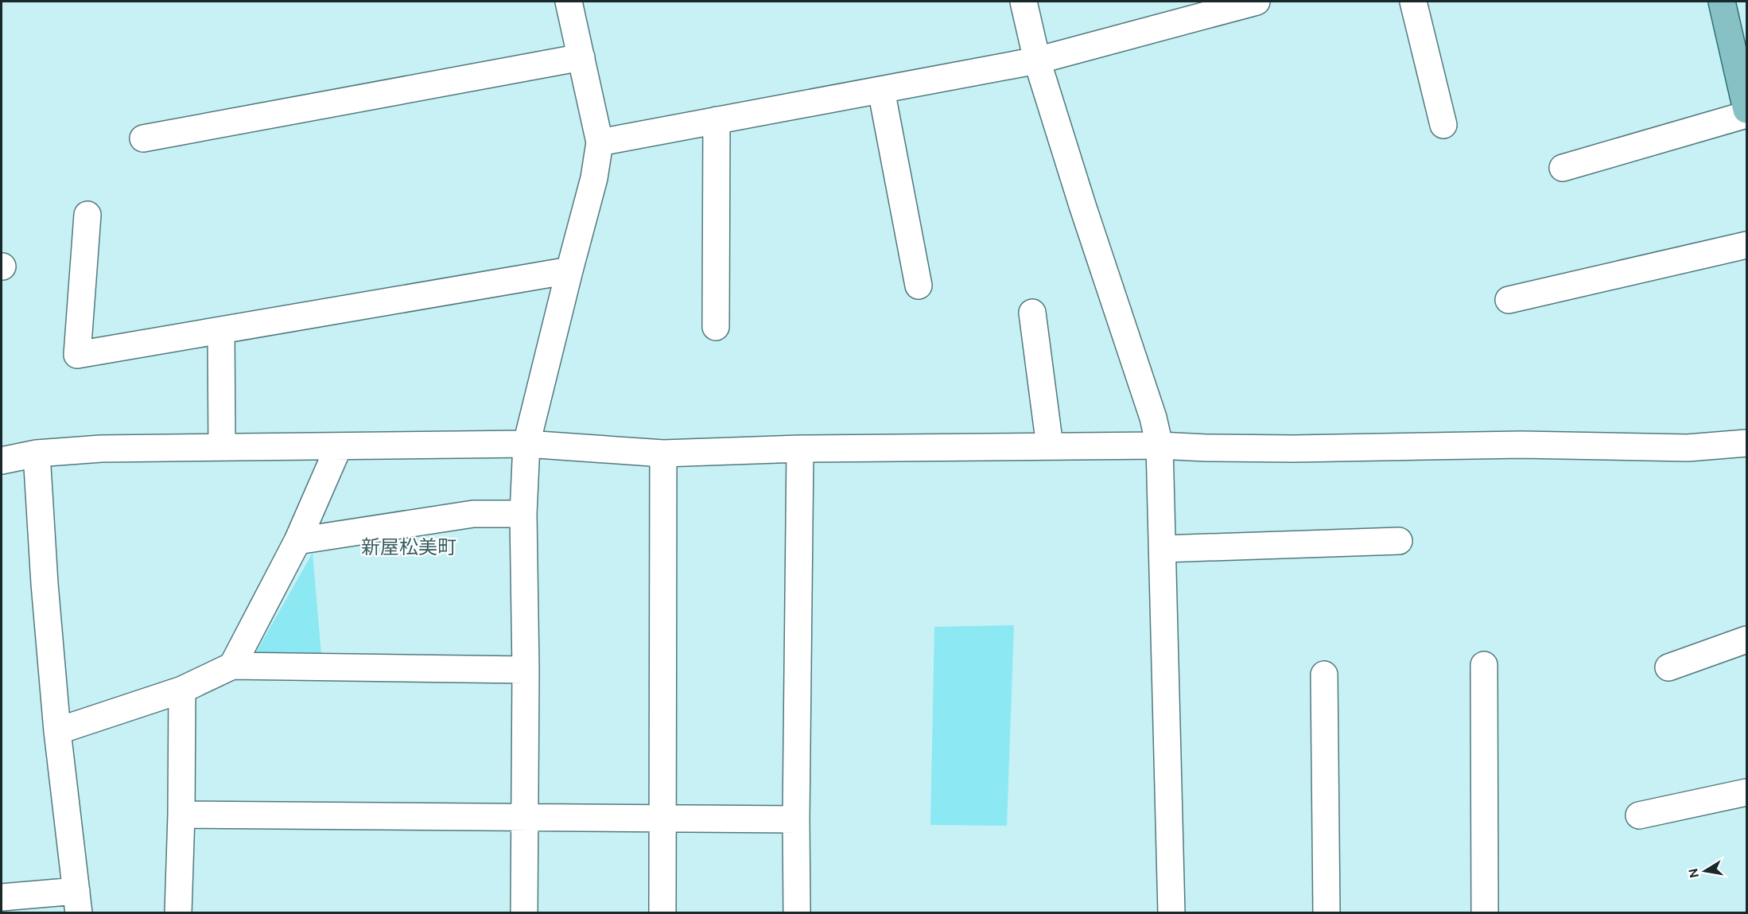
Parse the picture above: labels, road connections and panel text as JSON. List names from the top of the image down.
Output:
{
  "districts": ["新屋松美町"],
  "north": "left"
}
